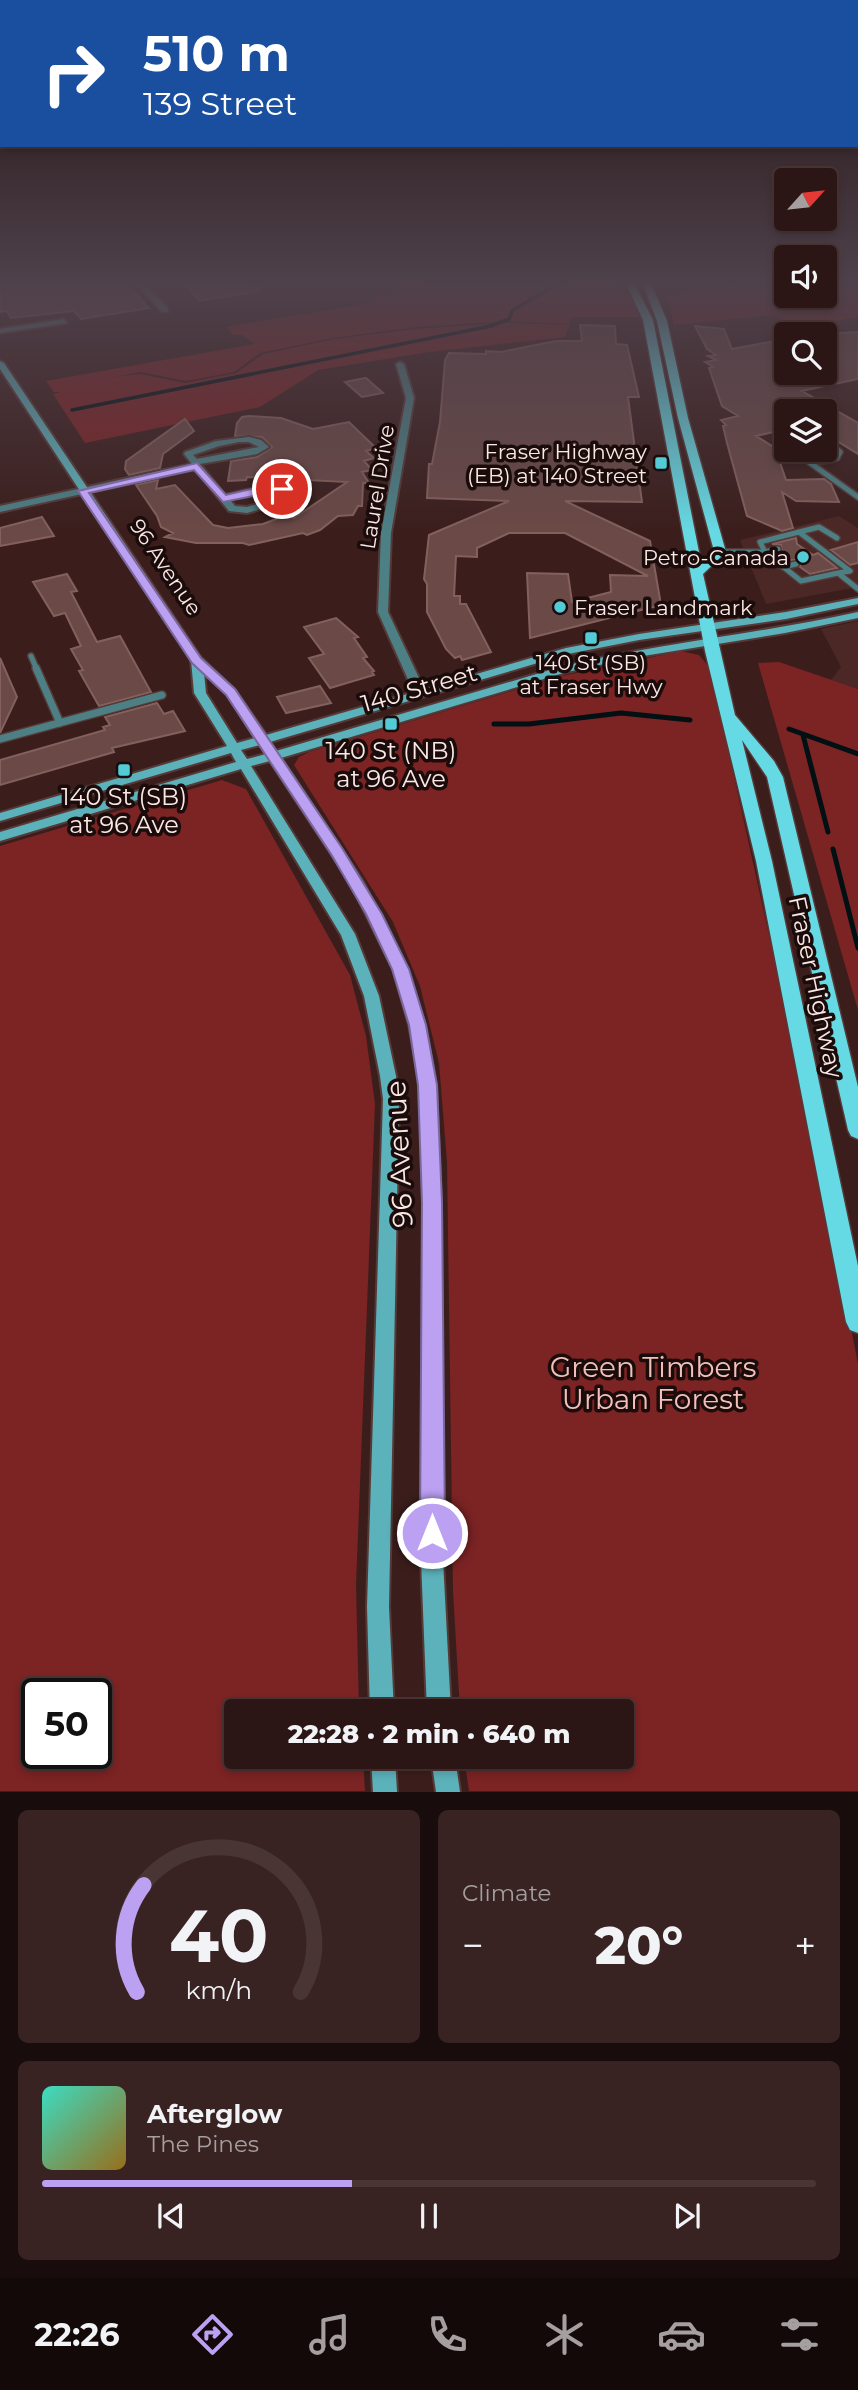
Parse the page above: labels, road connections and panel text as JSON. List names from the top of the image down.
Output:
{
  "streets": {
    "main road": ["96 Avenue", "140 Street", "Fraser Highway"],
    "street": ["Laurel Drive"]
  },
  "crossings": [
    ["Laurel Drive", "140 Street"],
    ["96 Avenue", "140 Street"],
    ["140 Street", "Fraser Highway"]
  ],
  "parks": ["Green Timbers Urban Forest"],
  "places": {
    "transit": [
      "Fraser Highway (EB) at 140 Street",
      "140 St (SB) at Fraser Hwy",
      "140 St (NB) at 96 Ave",
      "140 St (SB) at 96 Ave"
    ],
    "other": ["Petro-Canada", "Fraser Landmark"]
  },
  "north": "top right",
  "page": {
    "turn": ["510 m", "139 Street"],
    "limit": "50",
    "trip": "22:28 · 2 min · 640 m",
    "tile": "Climate",
    "heat": ["−", "20°", "+"],
    "song": ["Afterglow", "The Pines"],
    "tabs": "22:26",
    "gauge": ["40", "km/h"]
  }
}
